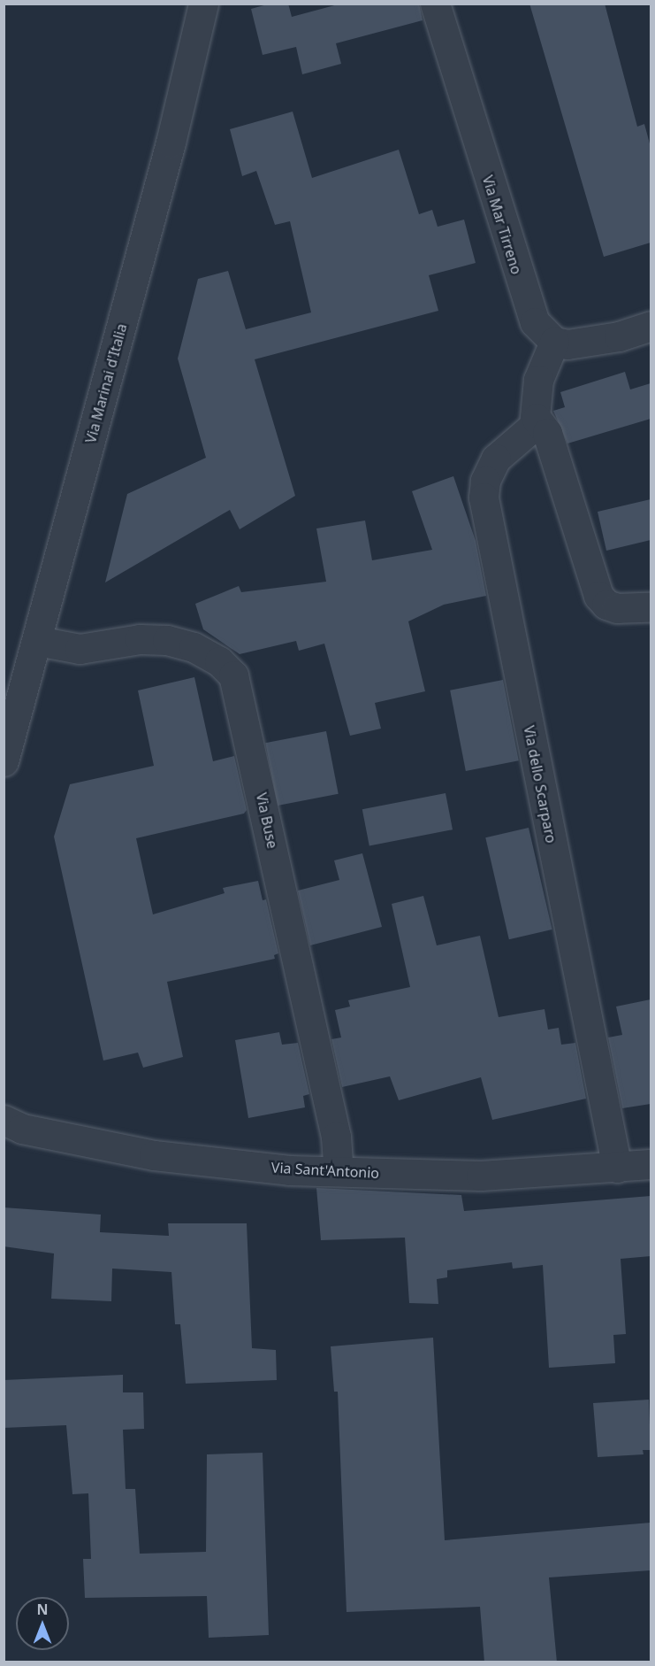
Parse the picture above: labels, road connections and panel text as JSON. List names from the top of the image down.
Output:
{
  "streets": {
    "street": [
      "Via Mar Tirreno",
      "Via Marinai d'Italia",
      "Via dello Scarparo",
      "Via Buse",
      "Via Sant'Antonio"
    ]
  },
  "crossings": [
    ["Via Marinai d'Italia", "Via Buse"],
    ["Via dello Scarparo", "Via Sant'Antonio"],
    ["Via Buse", "Via Sant'Antonio"]
  ],
  "north": "top"
}
